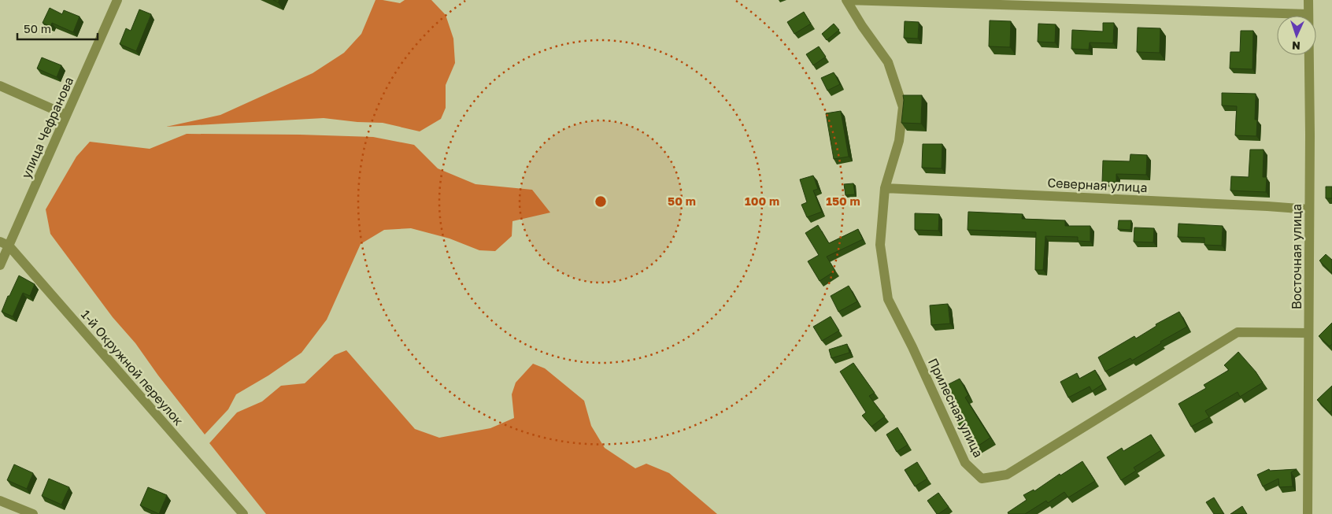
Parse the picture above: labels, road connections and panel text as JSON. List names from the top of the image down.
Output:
{
  "streets": {
    "street": [
      "улица Чефранова",
      "Северная улица",
      "Восточная улица",
      "1-й Окружной переулок",
      "Прилесная улица"
    ]
  },
  "crossings": [
    ["улица Чефранова", "1-й Окружной переулок"],
    ["Северная улица", "Восточная улица"],
    ["Северная улица", "Прилесная улица"],
    ["Восточная улица", "Прилесная улица"]
  ],
  "scale_bar": "50 m",
  "north": "bottom",
  "rings": ["50 m", "100 m", "150 m"]
}
